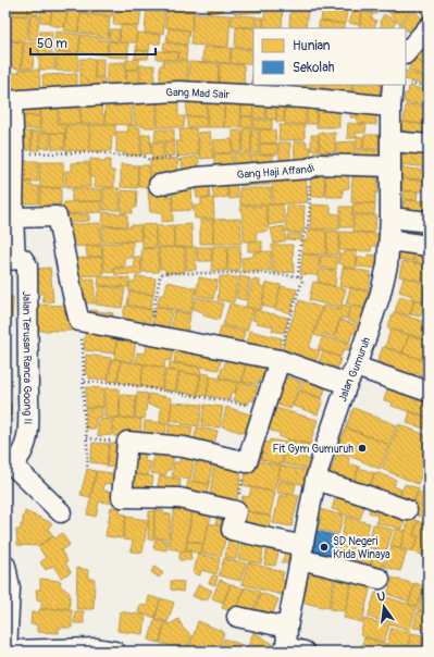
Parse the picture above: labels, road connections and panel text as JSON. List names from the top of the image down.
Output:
{
  "streets": {
    "street": [
      "Gang Mad Sair",
      "Gang Haji Affandi",
      "Jalan Terusan Ranca Goong II",
      "Jalan Gumuruh"
    ]
  },
  "crossings": [
    ["Gang Mad Sair", "Jalan Gumuruh"],
    ["Gang Haji Affandi", "Jalan Gumuruh"]
  ],
  "places": ["Fit Gym Gumuruh", "SD Negeri Krida Winaya"],
  "legend": ["Hunian", "Sekolah"],
  "scale_bar": "50 m",
  "north": "top"
}
